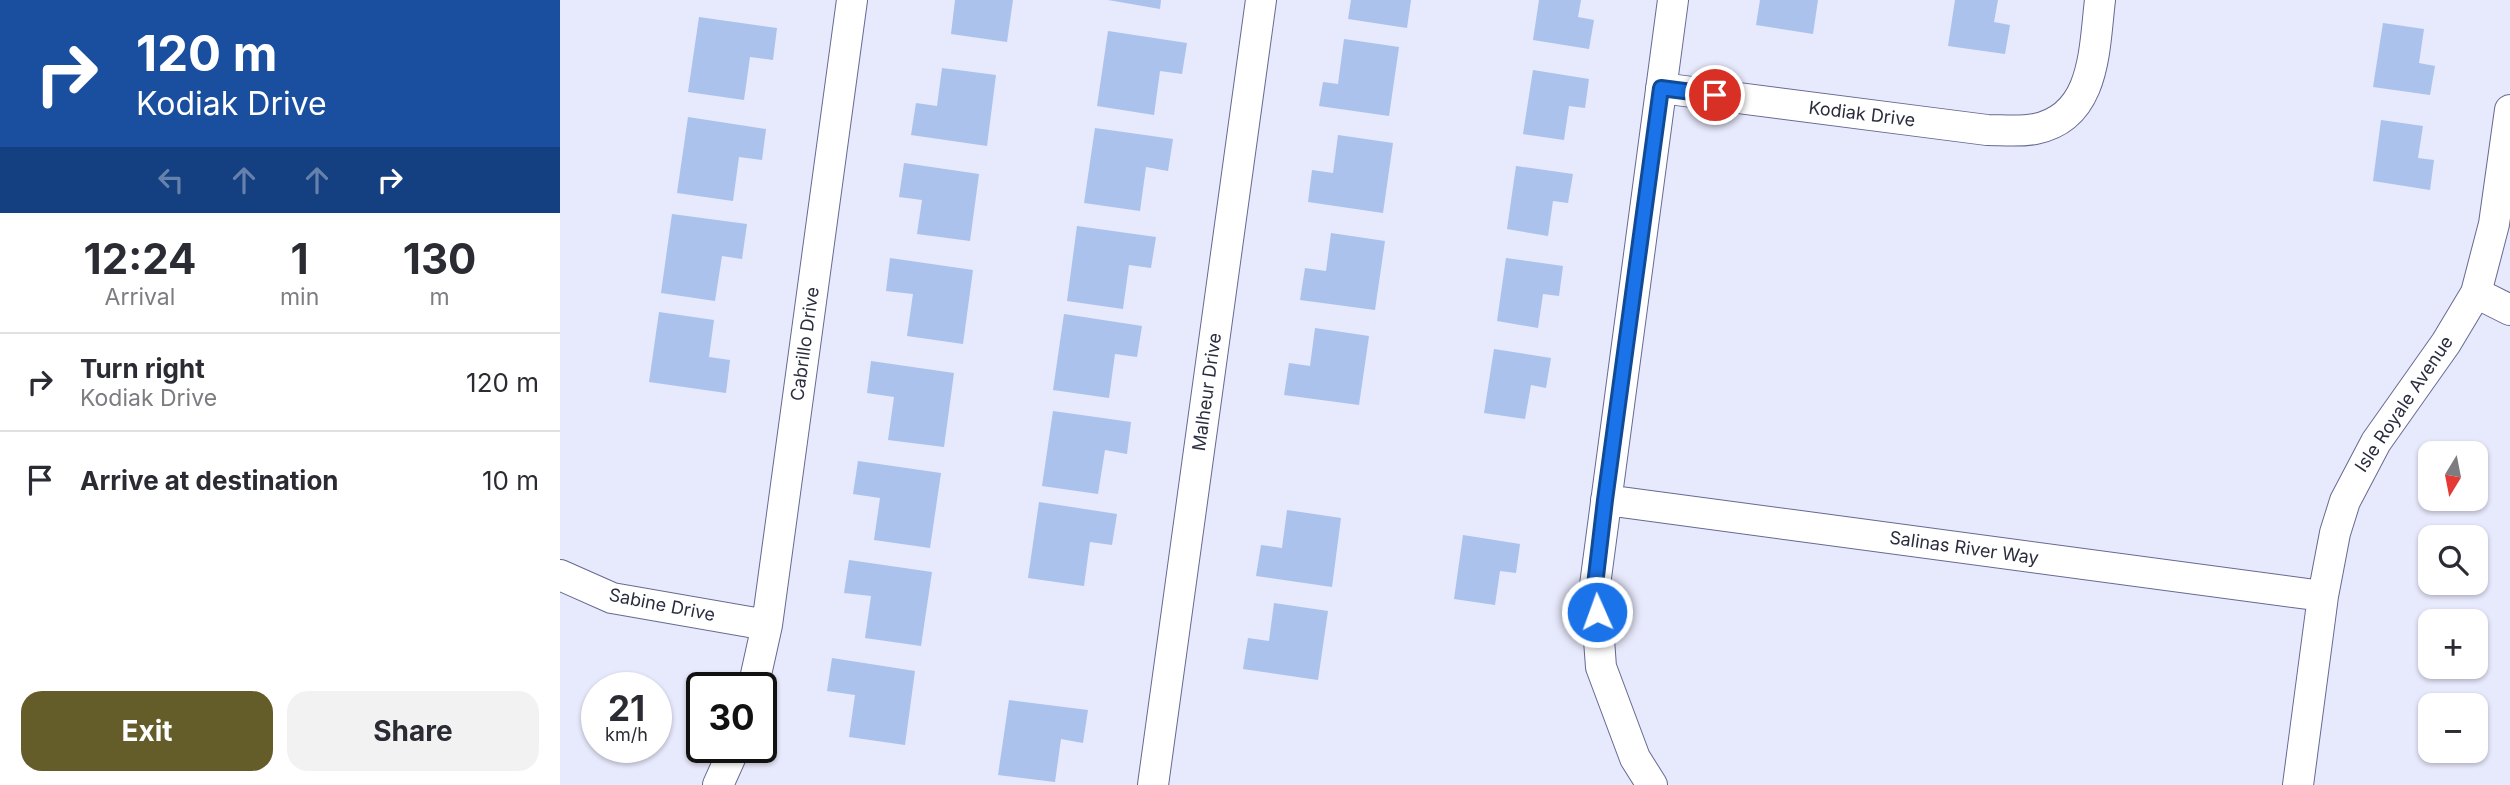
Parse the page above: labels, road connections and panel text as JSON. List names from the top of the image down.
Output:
{
  "streets": {
    "street": [
      "Kodiak Drive",
      "Cabrillo Drive",
      "Malheur Drive",
      "Isle Royale Avenue",
      "Salinas River Way",
      "Sabine Drive"
    ]
  },
  "crossings": [
    ["Cabrillo Drive", "Sabine Drive"],
    ["Isle Royale Avenue", "Salinas River Way"]
  ],
  "north": "bottom",
  "page": {
    "turn": ["120 m", "Kodiak Drive"],
    "eta": [
      "12:24",
      "Arrival",
      "1",
      "min",
      "130",
      "m"
    ],
    "list": [
      {
        "name": "Turn right",
        "note": "Kodiak Drive",
        "value": "120 m"
      },
      {
        "name": "Arrive at destination",
        "value": "10 m"
      }
    ],
    "map_buttons": ["+", "−"],
    "speed": "21 km/h",
    "limit": "30",
    "buttons": ["Exit", "Share"]
  }
}
